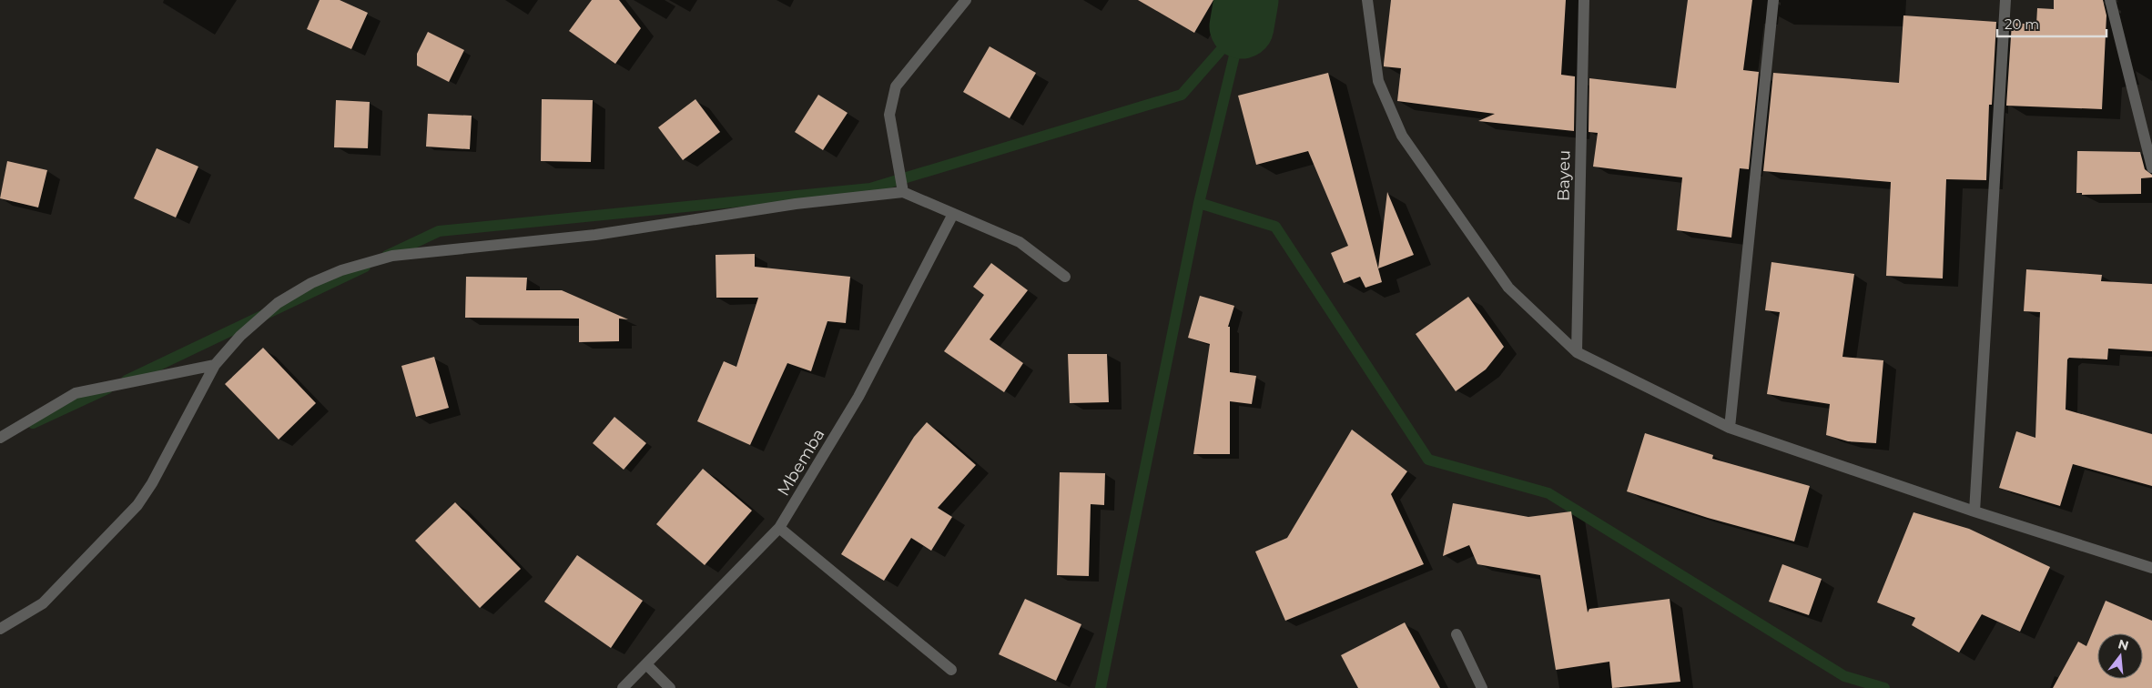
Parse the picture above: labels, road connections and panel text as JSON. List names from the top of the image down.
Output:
{
  "streets": {
    "street": ["Bayeu", "Mbemba"]
  },
  "scale_bar": "20 m",
  "north": "top"
}
